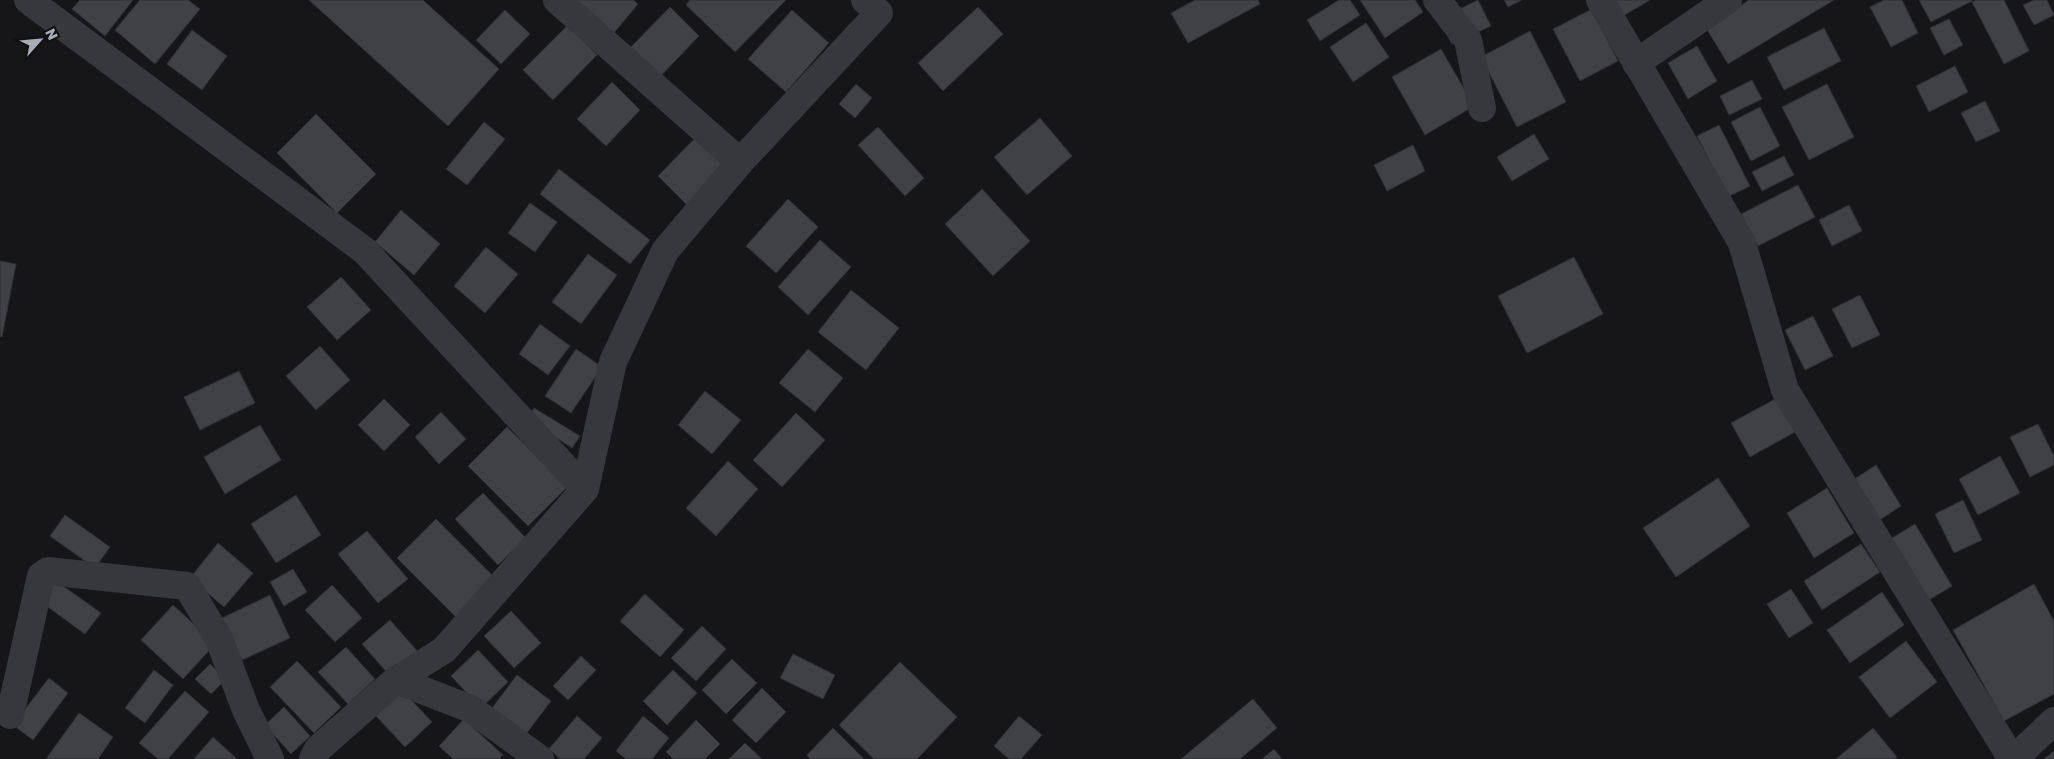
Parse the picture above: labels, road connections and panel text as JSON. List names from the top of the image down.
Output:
{
  "north": "top right"
}
